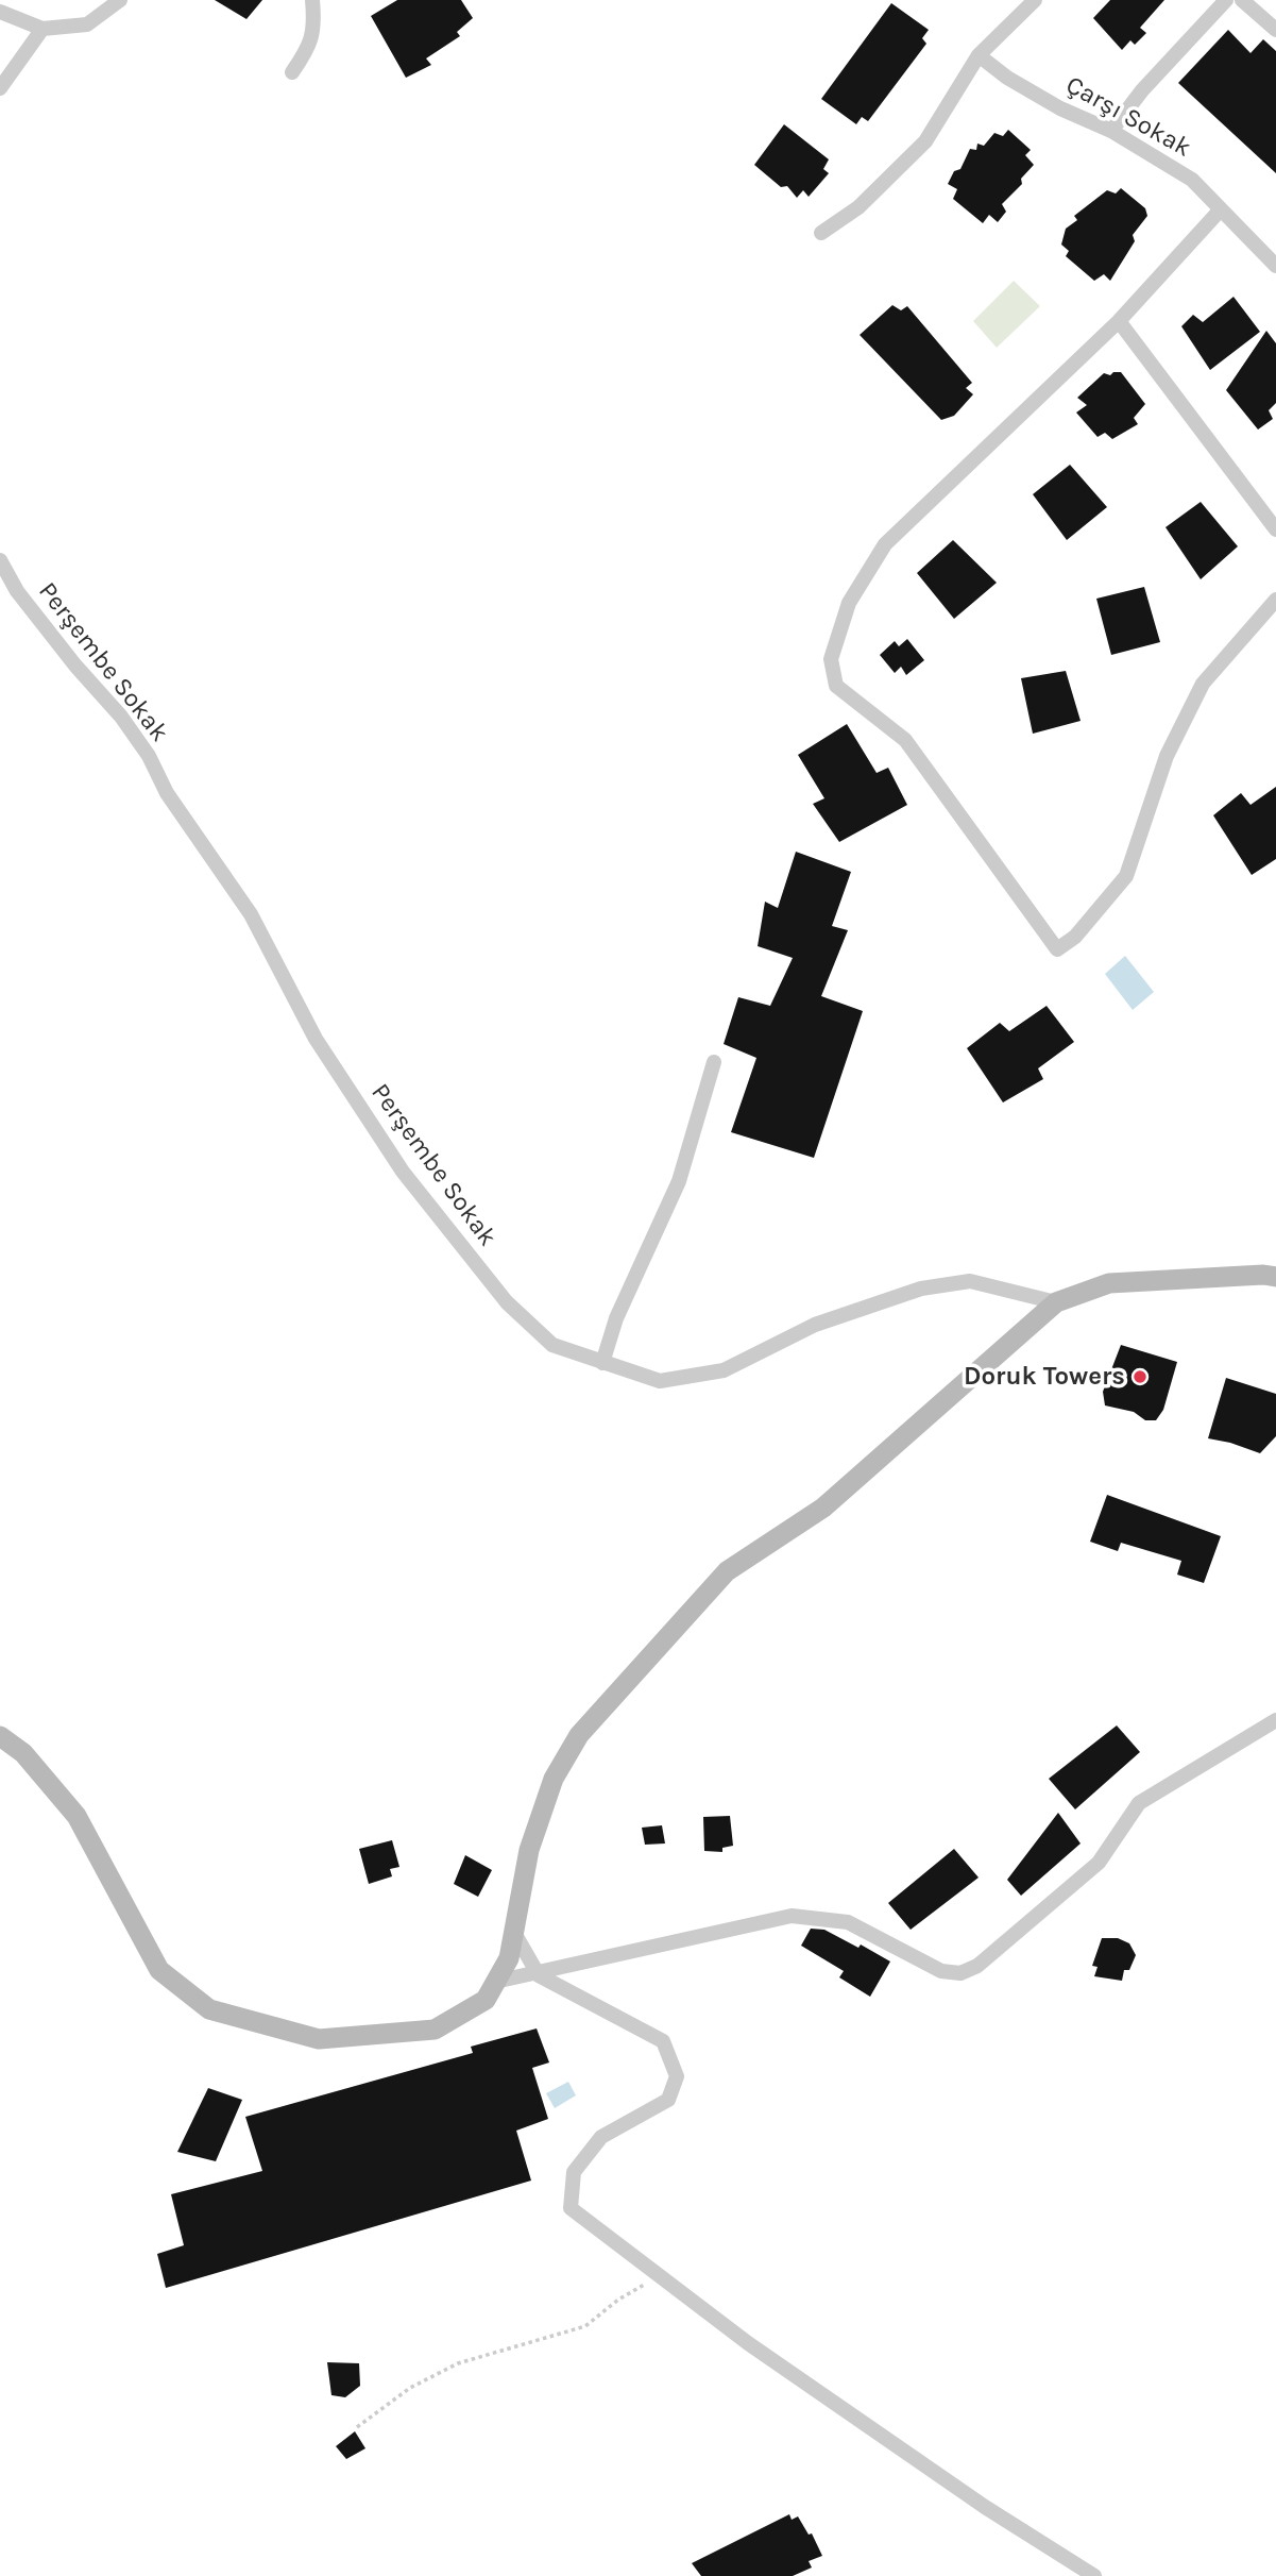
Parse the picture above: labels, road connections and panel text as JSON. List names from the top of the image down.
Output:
{
  "streets": {
    "street": ["Çarşı Sokak", "Perşembe Sokak"]
  },
  "places": ["Doruk Towers"]
}
